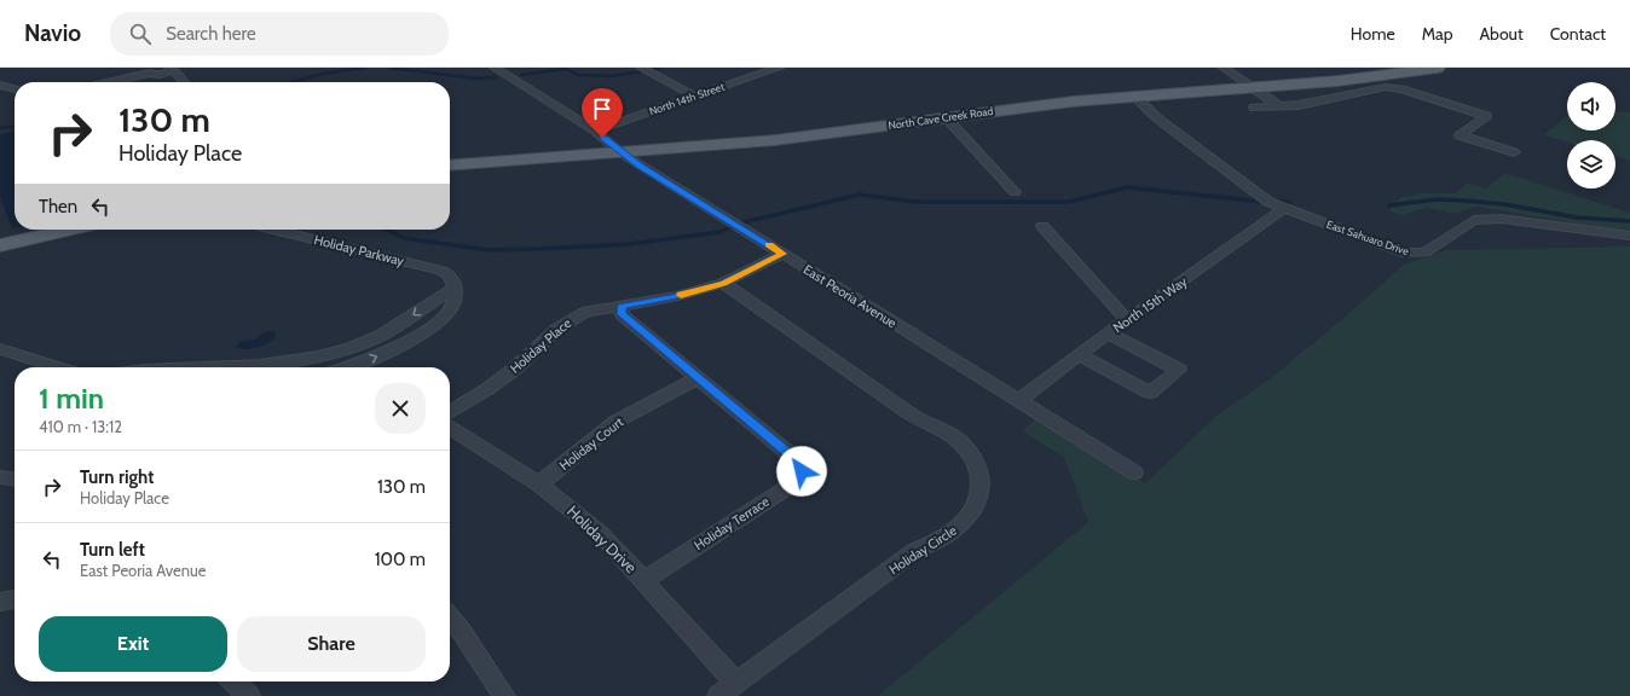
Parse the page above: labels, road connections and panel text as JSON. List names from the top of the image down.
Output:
{
  "streets": {
    "main road": ["North Cave Creek Road"],
    "street": [
      "North 14th Street",
      "East Sahuaro Drive",
      "Holiday Parkway",
      "East Peoria Avenue",
      "North 15th Way",
      "Holiday Place",
      "Holiday Court",
      "Holiday Terrace",
      "Holiday Drive",
      "Holiday Circle"
    ]
  },
  "crossings": [
    ["North 14th Street", "East Peoria Avenue"],
    ["North Cave Creek Road", "East Sahuaro Drive"],
    ["North Cave Creek Road", "East Peoria Avenue"],
    ["East Sahuaro Drive", "North 15th Way"],
    ["East Peoria Avenue", "North 15th Way"],
    ["East Peoria Avenue", "Holiday Place"],
    ["Holiday Place", "Holiday Terrace"],
    ["Holiday Place", "Holiday Circle"],
    ["Holiday Court", "Holiday Terrace"],
    ["Holiday Court", "Holiday Drive"],
    ["Holiday Terrace", "Holiday Drive"],
    ["Holiday Drive", "Holiday Circle"]
  ],
  "page": {
    "header": "Navio",
    "search": "Search here",
    "nav": [
      "Home",
      "Map",
      "About",
      "Contact"
    ],
    "turn": ["130 m", "Holiday Place"],
    "then": "Then",
    "heading": ["1 min", "410 m · 13:12"],
    "list": [
      {
        "name": "Turn right",
        "note": "Holiday Place",
        "value": "130 m"
      },
      {
        "name": "Turn left",
        "note": "East Peoria Avenue",
        "value": "100 m"
      }
    ],
    "buttons": ["Exit", "Share"]
  }
}
